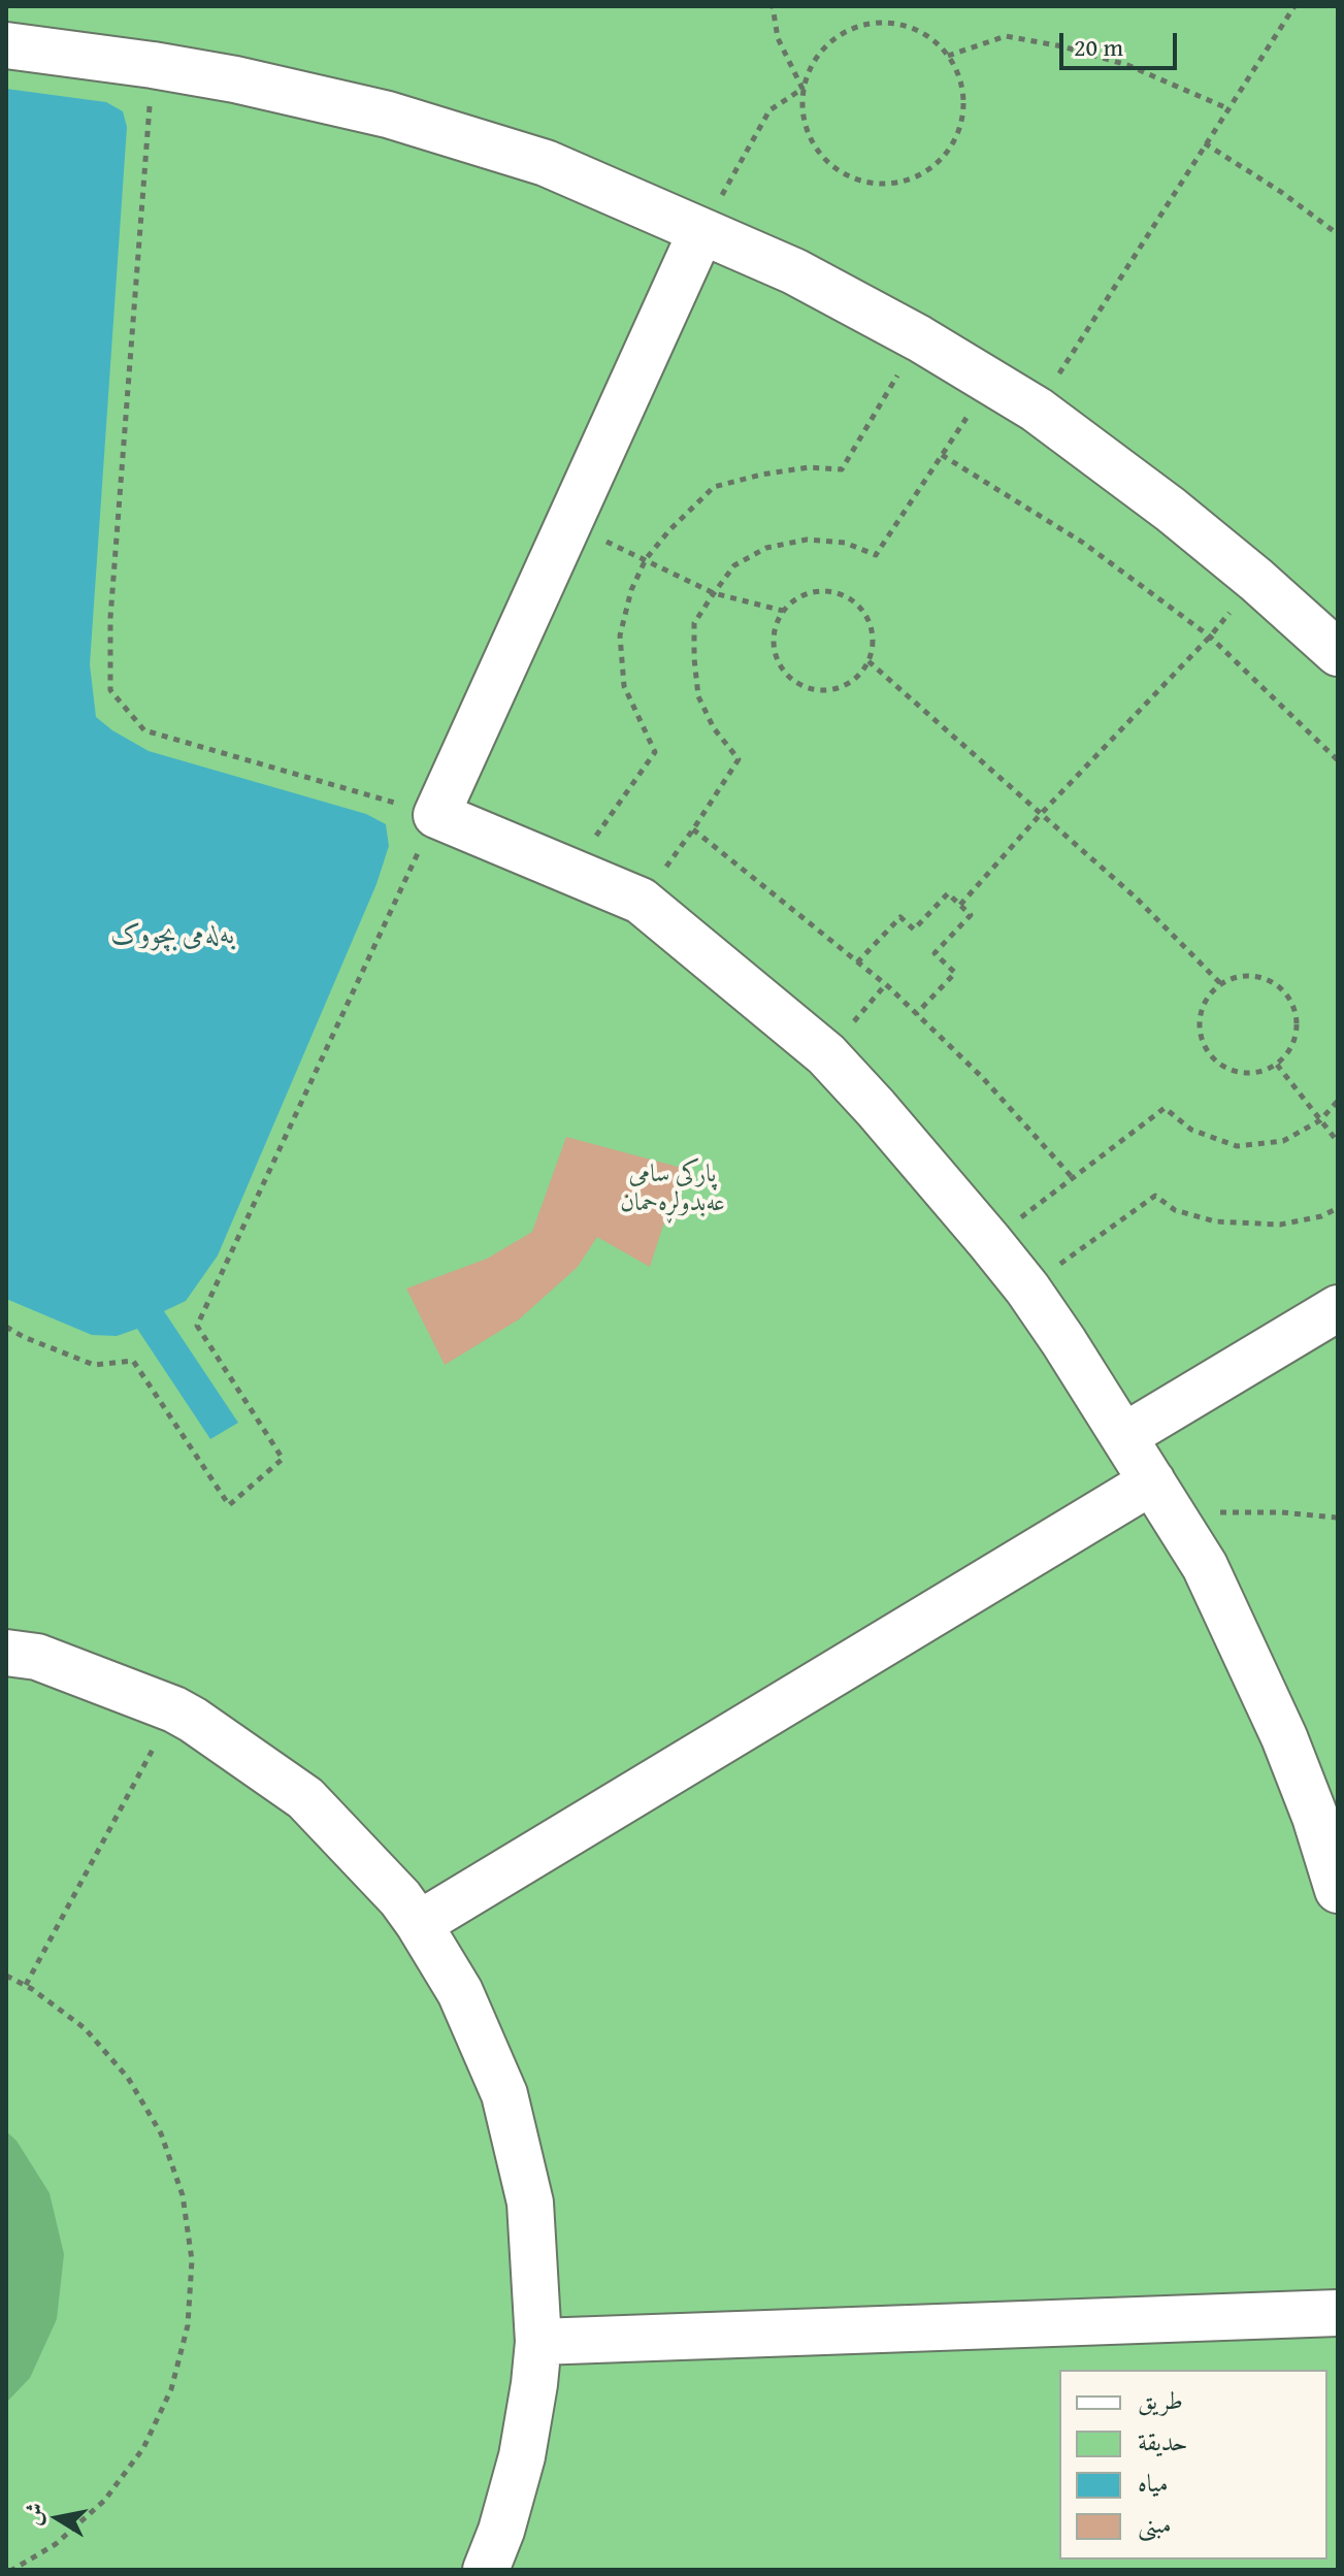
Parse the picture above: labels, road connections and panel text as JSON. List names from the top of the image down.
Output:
{
  "water": ["بەلەمی بچووک"],
  "parks": ["پارکی سامی عەبدولڕەحمان"],
  "legend": [
    "طريق",
    "حديقة",
    "مياه",
    "مبنى"
  ],
  "scale_bar": "20 m",
  "north": "left"
}
